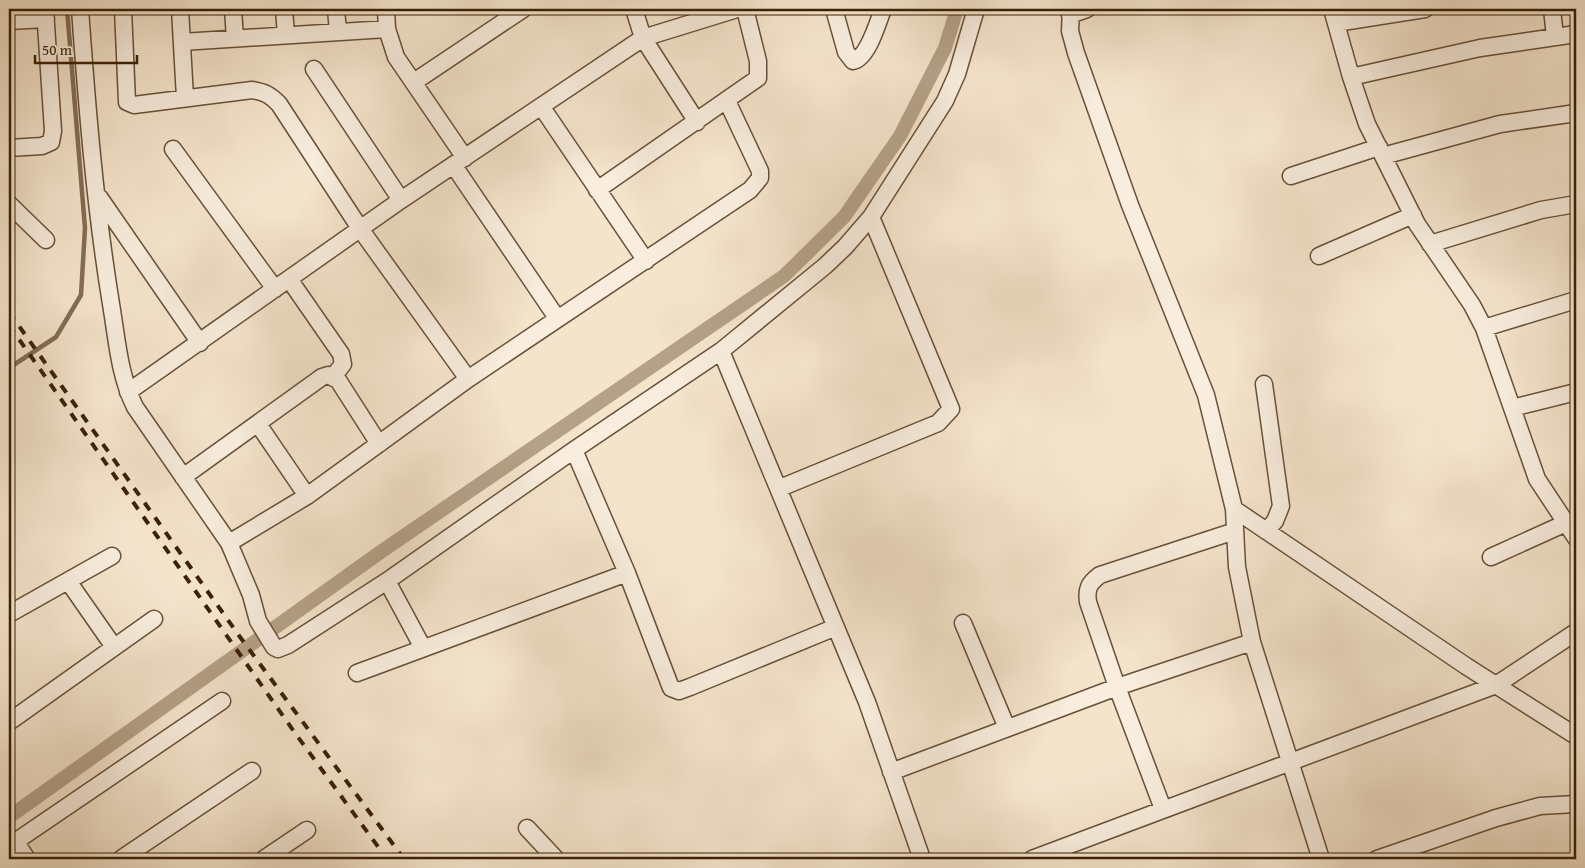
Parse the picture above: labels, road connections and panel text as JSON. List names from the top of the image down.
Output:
{
  "scale_bar": "50 m"
}
